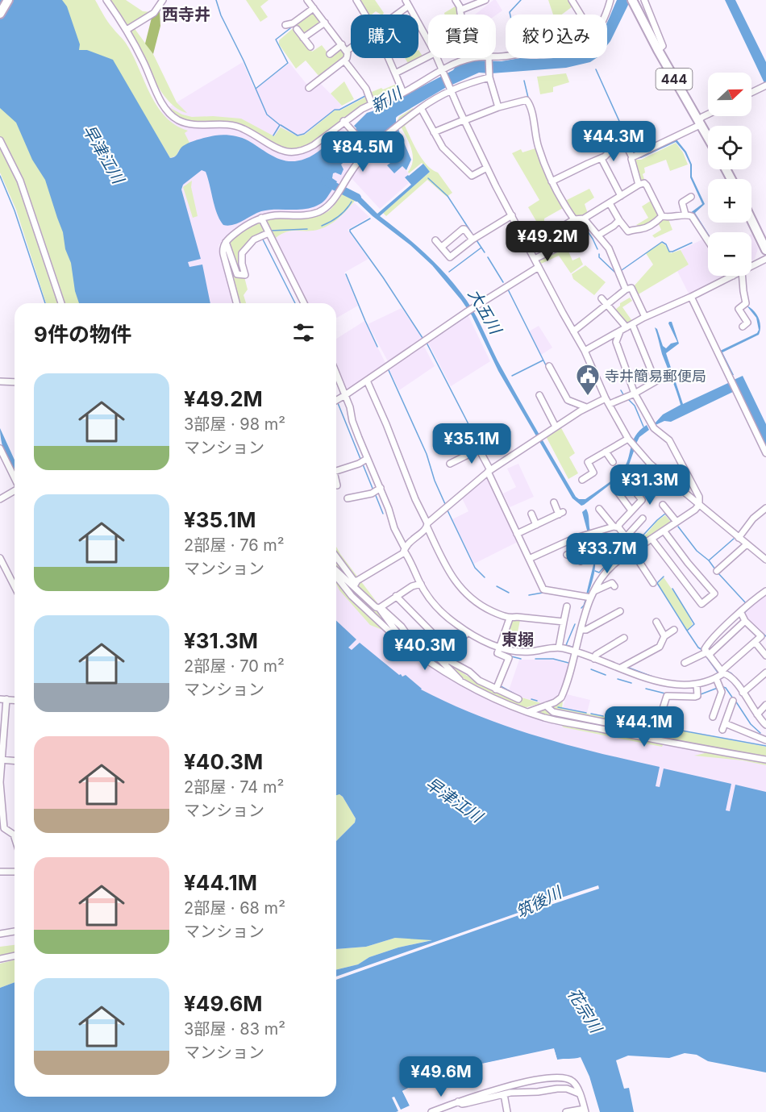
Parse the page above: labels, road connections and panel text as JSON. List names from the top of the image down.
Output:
{
  "streets": {
    "highway": ["444"]
  },
  "districts": ["西寺井", "東搦"],
  "water": [
    "新川",
    "早津江川",
    "大五川",
    "筑後川",
    "花宗川"
  ],
  "places": {
    "public building": ["寺井簡易郵便局"]
  },
  "north": "right",
  "page": {
    "chip": ["購入", "賃貸", "絞り込み"],
    "map_buttons": ["+", "−"],
    "price": [
      "¥44.3M",
      "¥84.5M",
      "¥49.2M",
      "¥35.1M",
      "¥31.3M",
      "¥33.7M",
      "¥40.3M",
      "¥44.1M",
      "¥49.6M"
    ],
    "heading": "9件の物件",
    "list": [
      {
        "name": "¥49.2M",
        "note": "3部屋 · 98 m² · マンション"
      },
      {
        "name": "¥35.1M",
        "note": "2部屋 · 76 m² · マンション"
      },
      {
        "name": "¥31.3M",
        "note": "2部屋 · 70 m² · マンション"
      },
      {
        "name": "¥40.3M",
        "note": "2部屋 · 74 m² · マンション"
      },
      {
        "name": "¥44.1M",
        "note": "2部屋 · 68 m² · マンション"
      },
      {
        "name": "¥49.6M",
        "note": "3部屋 · 83 m² · マンション"
      }
    ]
  }
}
